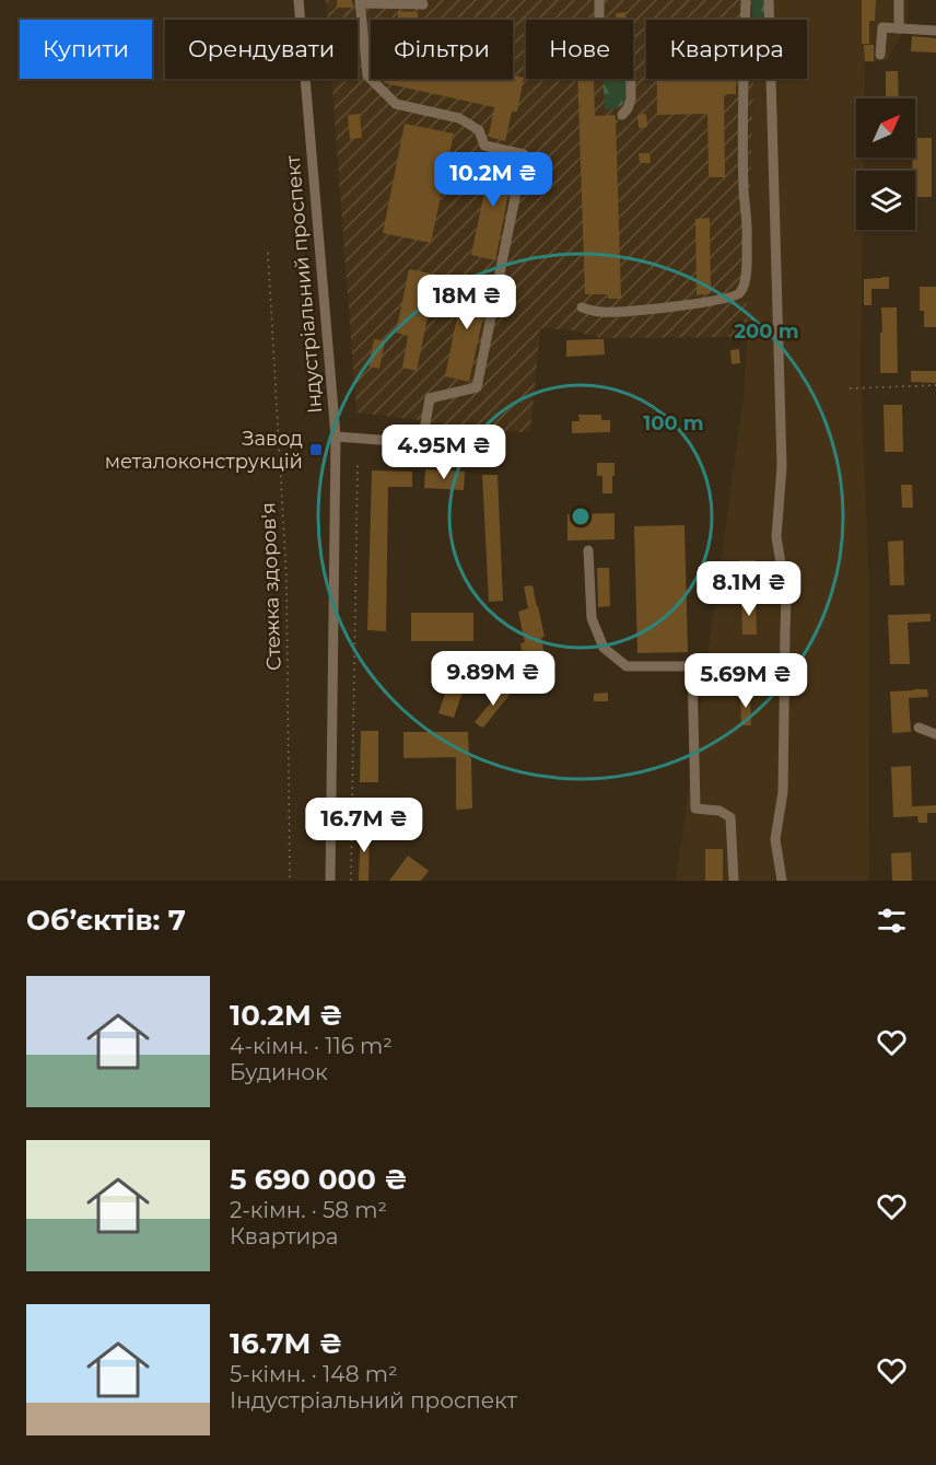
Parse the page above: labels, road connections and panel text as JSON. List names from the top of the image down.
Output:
{
  "streets": {
    "street": ["Індустріальний проспект"],
    "path": ["Стежка здоров'я"]
  },
  "places": {
    "transit": ["Завод металоконструкцій"]
  },
  "north": "top right",
  "page": {
    "chip": [
      "Купити",
      "Орендувати",
      "Фільтри",
      "Нове",
      "Квартира"
    ],
    "price": [
      "10.2M ₴",
      "18M ₴",
      "4.95M ₴",
      "8.1M ₴",
      "9.89M ₴",
      "5.69M ₴",
      "16.7M ₴"
    ],
    "heading": "Об’єктів: 7",
    "list": [
      {
        "name": "10.2M ₴",
        "note": "4-кімн. · 116 m² · Будинок"
      },
      {
        "name": "5 690 000 ₴",
        "note": "2-кімн. · 58 m² · Квартира"
      },
      {
        "name": "16.7M ₴",
        "note": "5-кімн. · 148 m² · Індустріальний проспект"
      }
    ]
  },
  "rings": ["200 m", "100 m"]
}
